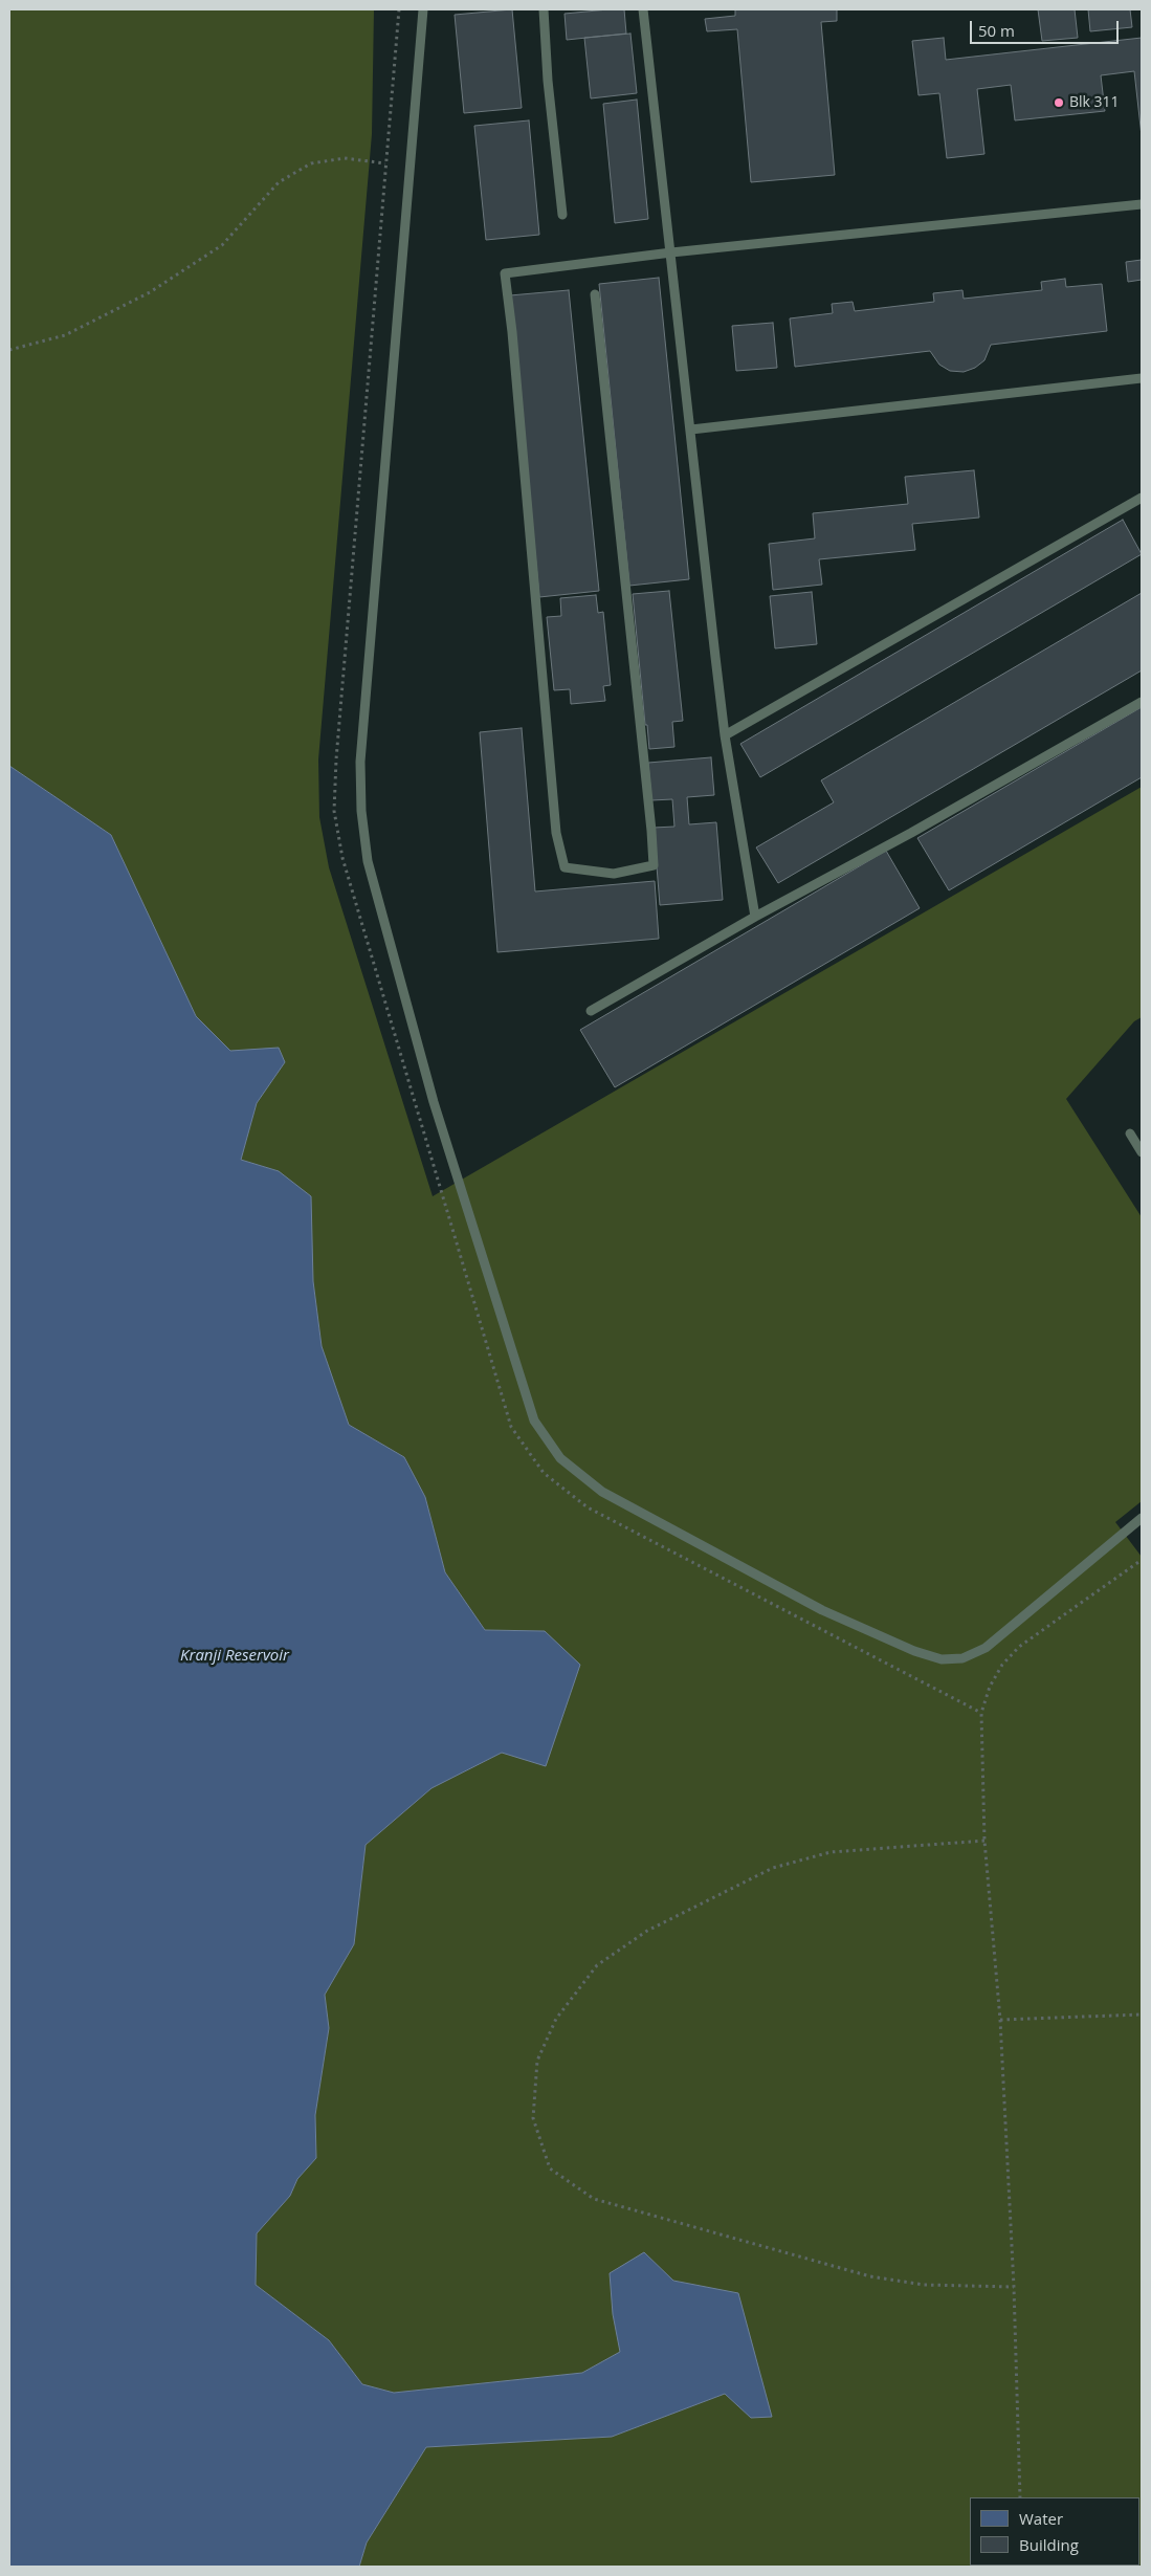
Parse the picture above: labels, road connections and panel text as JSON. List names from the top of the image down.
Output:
{
  "water": ["Kranji Reservoir"],
  "places": ["Blk 311"],
  "legend": ["Water", "Building"],
  "scale_bar": "50 m"
}
